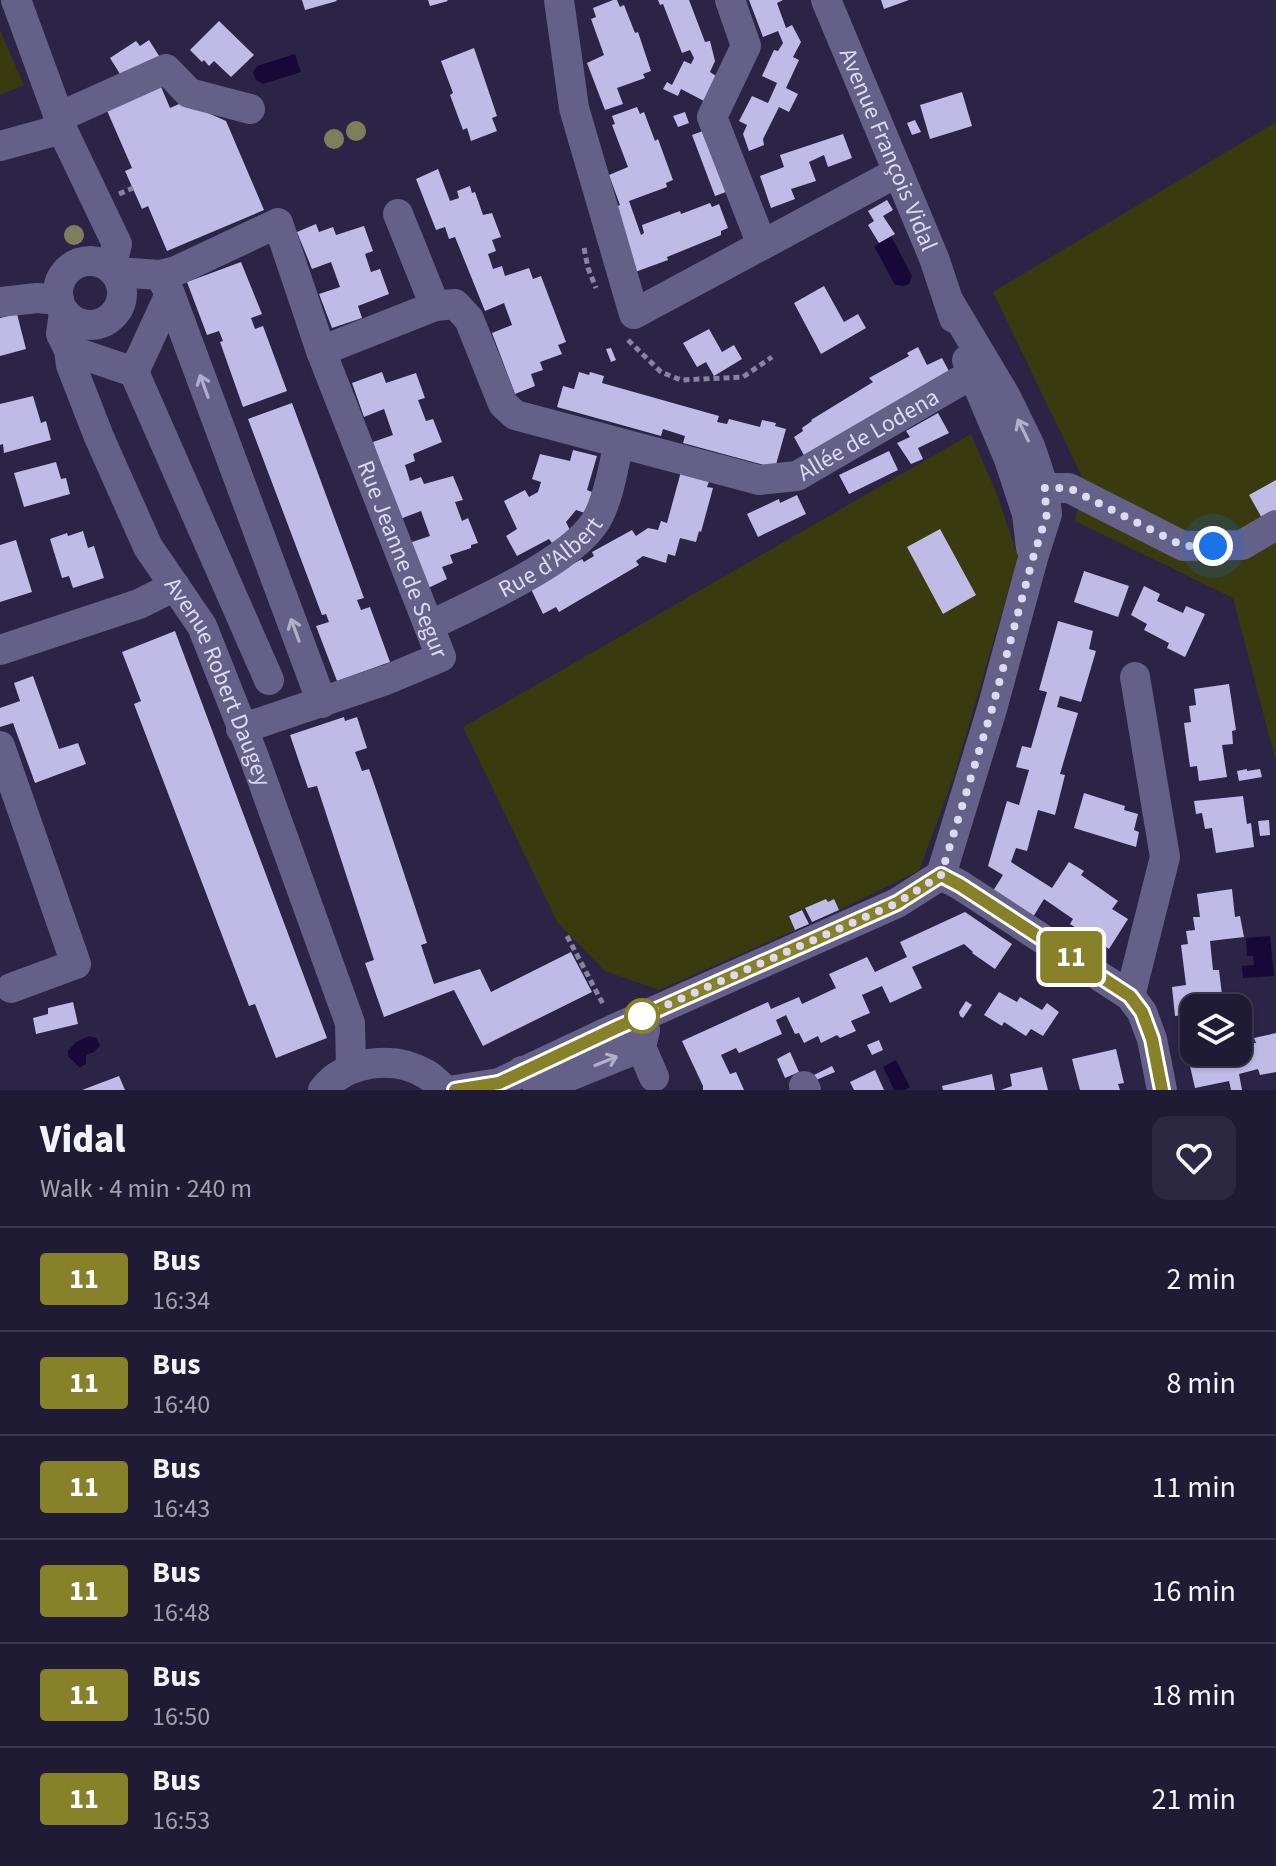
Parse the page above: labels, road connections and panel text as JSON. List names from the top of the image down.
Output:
{
  "streets": {
    "street": [
      "Avenue François Vidal",
      "Allée de Lodena",
      "Rue d’Albert",
      "Rue Jeanne de Segur",
      "Avenue Robert Daugey"
    ]
  },
  "crossings": [
    ["Avenue François Vidal", "Allée de Lodena"],
    ["Allée de Lodena", "Rue d’Albert"],
    ["Rue d’Albert", "Rue Jeanne de Segur"],
    ["Rue Jeanne de Segur", "Avenue Robert Daugey"]
  ],
  "lines": ["bus line 11"],
  "page": {
    "on_map": "11",
    "heading": ["Vidal", "Walk · 4 min · 240 m"],
    "list": [
      {
        "mark": "11",
        "name": "Bus",
        "note": "16:34",
        "value": "2 min"
      },
      {
        "mark": "11",
        "name": "Bus",
        "note": "16:40",
        "value": "8 min"
      },
      {
        "mark": "11",
        "name": "Bus",
        "note": "16:43",
        "value": "11 min"
      },
      {
        "mark": "11",
        "name": "Bus",
        "note": "16:48",
        "value": "16 min"
      },
      {
        "mark": "11",
        "name": "Bus",
        "note": "16:50",
        "value": "18 min"
      },
      {
        "mark": "11",
        "name": "Bus",
        "note": "16:53",
        "value": "21 min"
      }
    ]
  }
}
